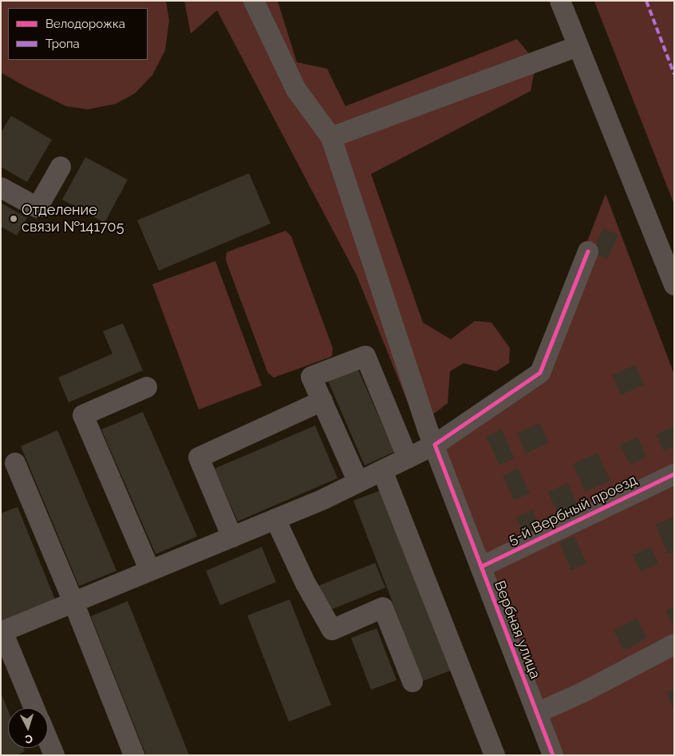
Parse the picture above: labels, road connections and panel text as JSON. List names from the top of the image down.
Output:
{
  "streets": {
    "street": ["5-й Вербный проезд", "Вербная улица"]
  },
  "crossings": [
    ["5-й Вербный проезд", "Вербная улица"]
  ],
  "places": ["Отделение связи №141705"],
  "legend": ["Велодорожка", "Тропа"],
  "north": "bottom"
}
